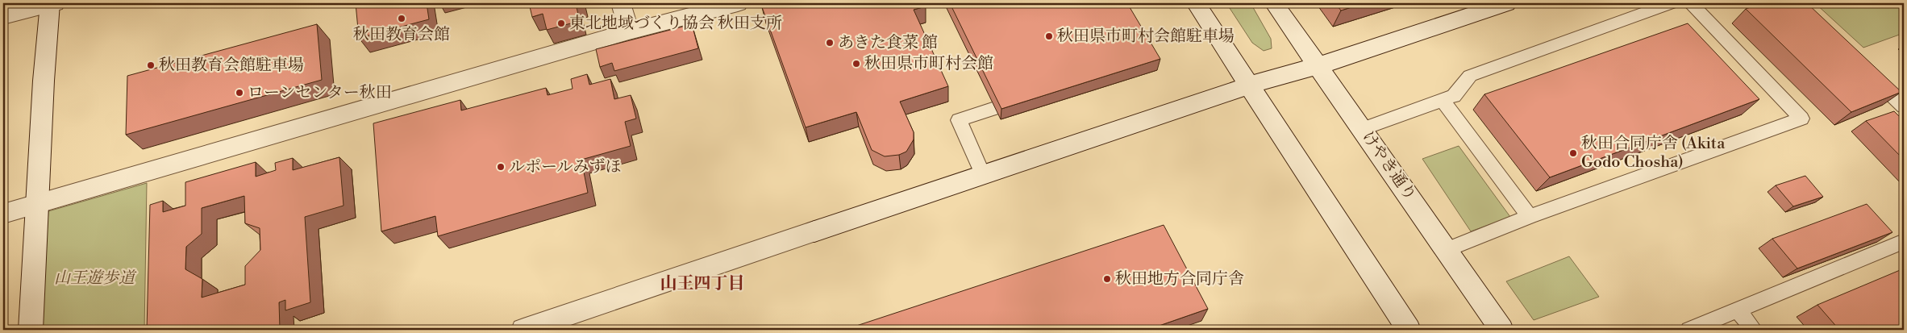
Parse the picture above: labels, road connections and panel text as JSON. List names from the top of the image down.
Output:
{
  "streets": {
    "street": ["けやき通り"]
  },
  "districts": ["山王四丁目"],
  "parks": ["山王遊歩道"],
  "places": [
    "秋田教育会館",
    "東北地域づくり協会 秋田支所",
    "秋田県市町村会館駐車場",
    "あきた食菜 館",
    "秋田県市町村会館",
    "秋田教育会館駐車場",
    "ローンセンター秋田",
    "秋田合同庁舎 (Akita Godo Chosha)",
    "ルポールみずほ",
    "秋田地方合同庁舎"
  ]
}
